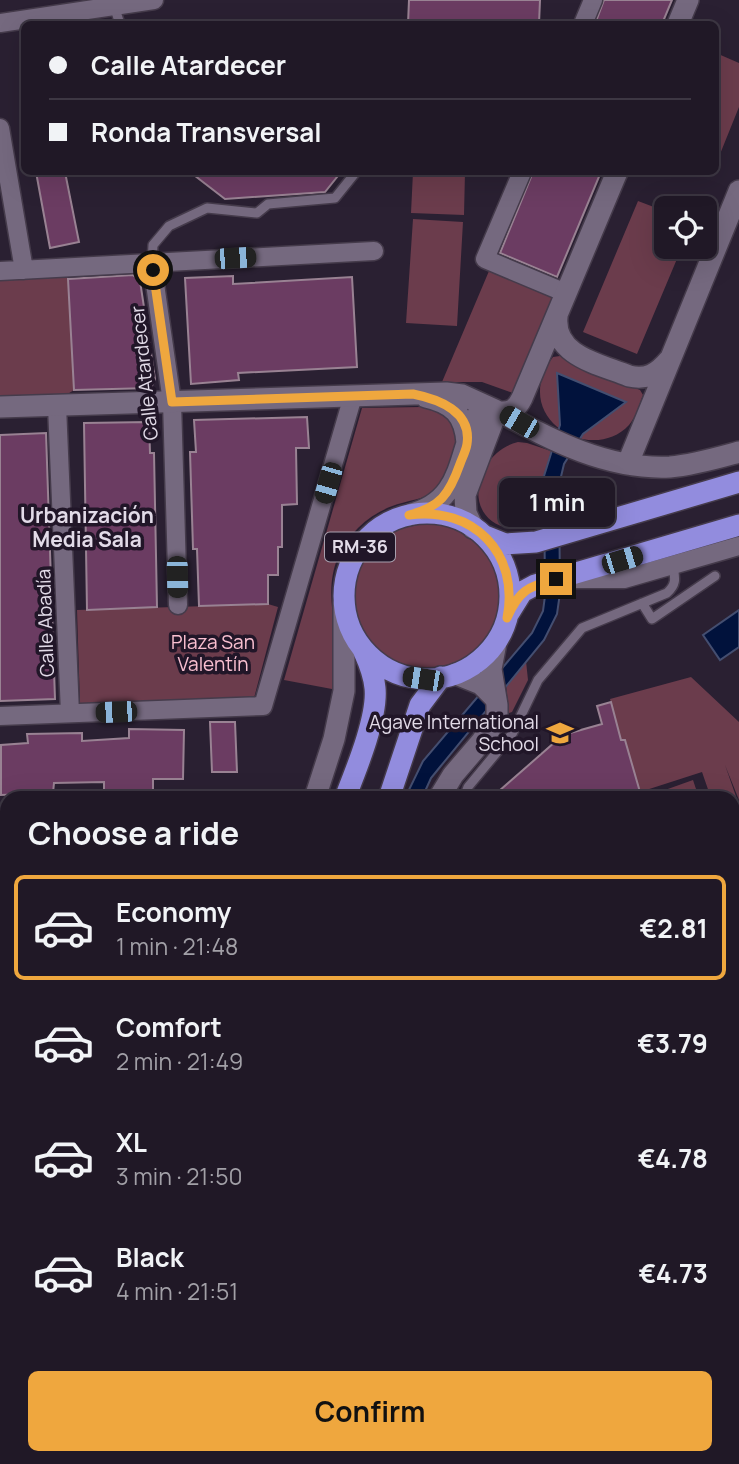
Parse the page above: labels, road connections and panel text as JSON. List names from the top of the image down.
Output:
{
  "streets": {
    "highway": ["RM-36"],
    "street": ["Calle Atardecer", "Calle Abadía"]
  },
  "districts": ["Urbanización Media Sala"],
  "parks": ["Plaza San Valentín"],
  "places": {
    "school or university": ["Agave International School"]
  },
  "page": {
    "banner": ["Calle Atardecer", "Ronda Transversal"],
    "bubble": "1 min",
    "heading": "Choose a ride",
    "list": [
      {
        "name": "Economy",
        "note": "1 min · 21:48",
        "value": "€2.81"
      },
      {
        "name": "Comfort",
        "note": "2 min · 21:49",
        "value": "€3.79"
      },
      {
        "name": "XL",
        "note": "3 min · 21:50",
        "value": "€4.78"
      },
      {
        "name": "Black",
        "note": "4 min · 21:51",
        "value": "€4.73"
      }
    ],
    "buttons": "Confirm"
  }
}
